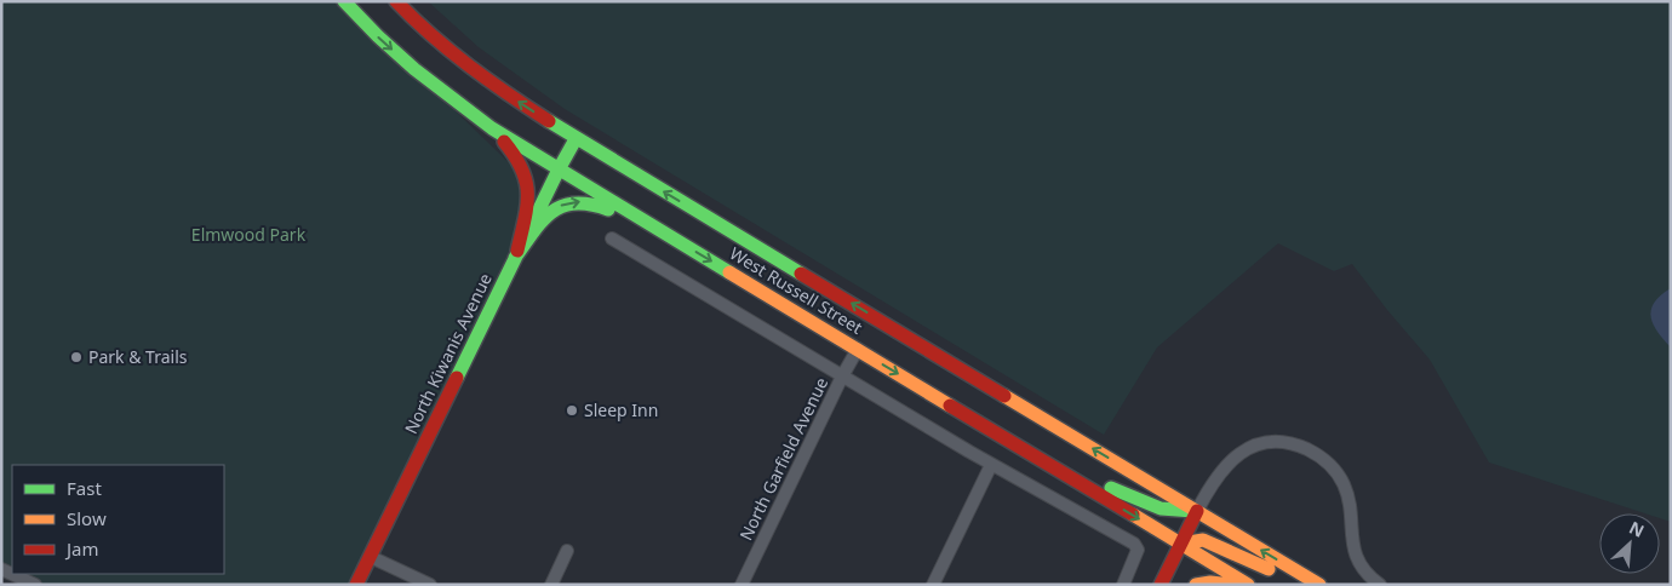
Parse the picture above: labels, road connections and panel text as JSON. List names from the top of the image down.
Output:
{
  "streets": {
    "main road": ["West Russell Street", "North Kiwanis Avenue"],
    "street": ["North Garfield Avenue"]
  },
  "crossings": [
    ["West Russell Street", "North Kiwanis Avenue"],
    ["West Russell Street", "North Garfield Avenue"]
  ],
  "parks": ["Elmwood Park"],
  "places": ["Park & Trails", "Sleep Inn"],
  "legend": ["Fast", "Slow", "Jam"],
  "north": "top right"
}
